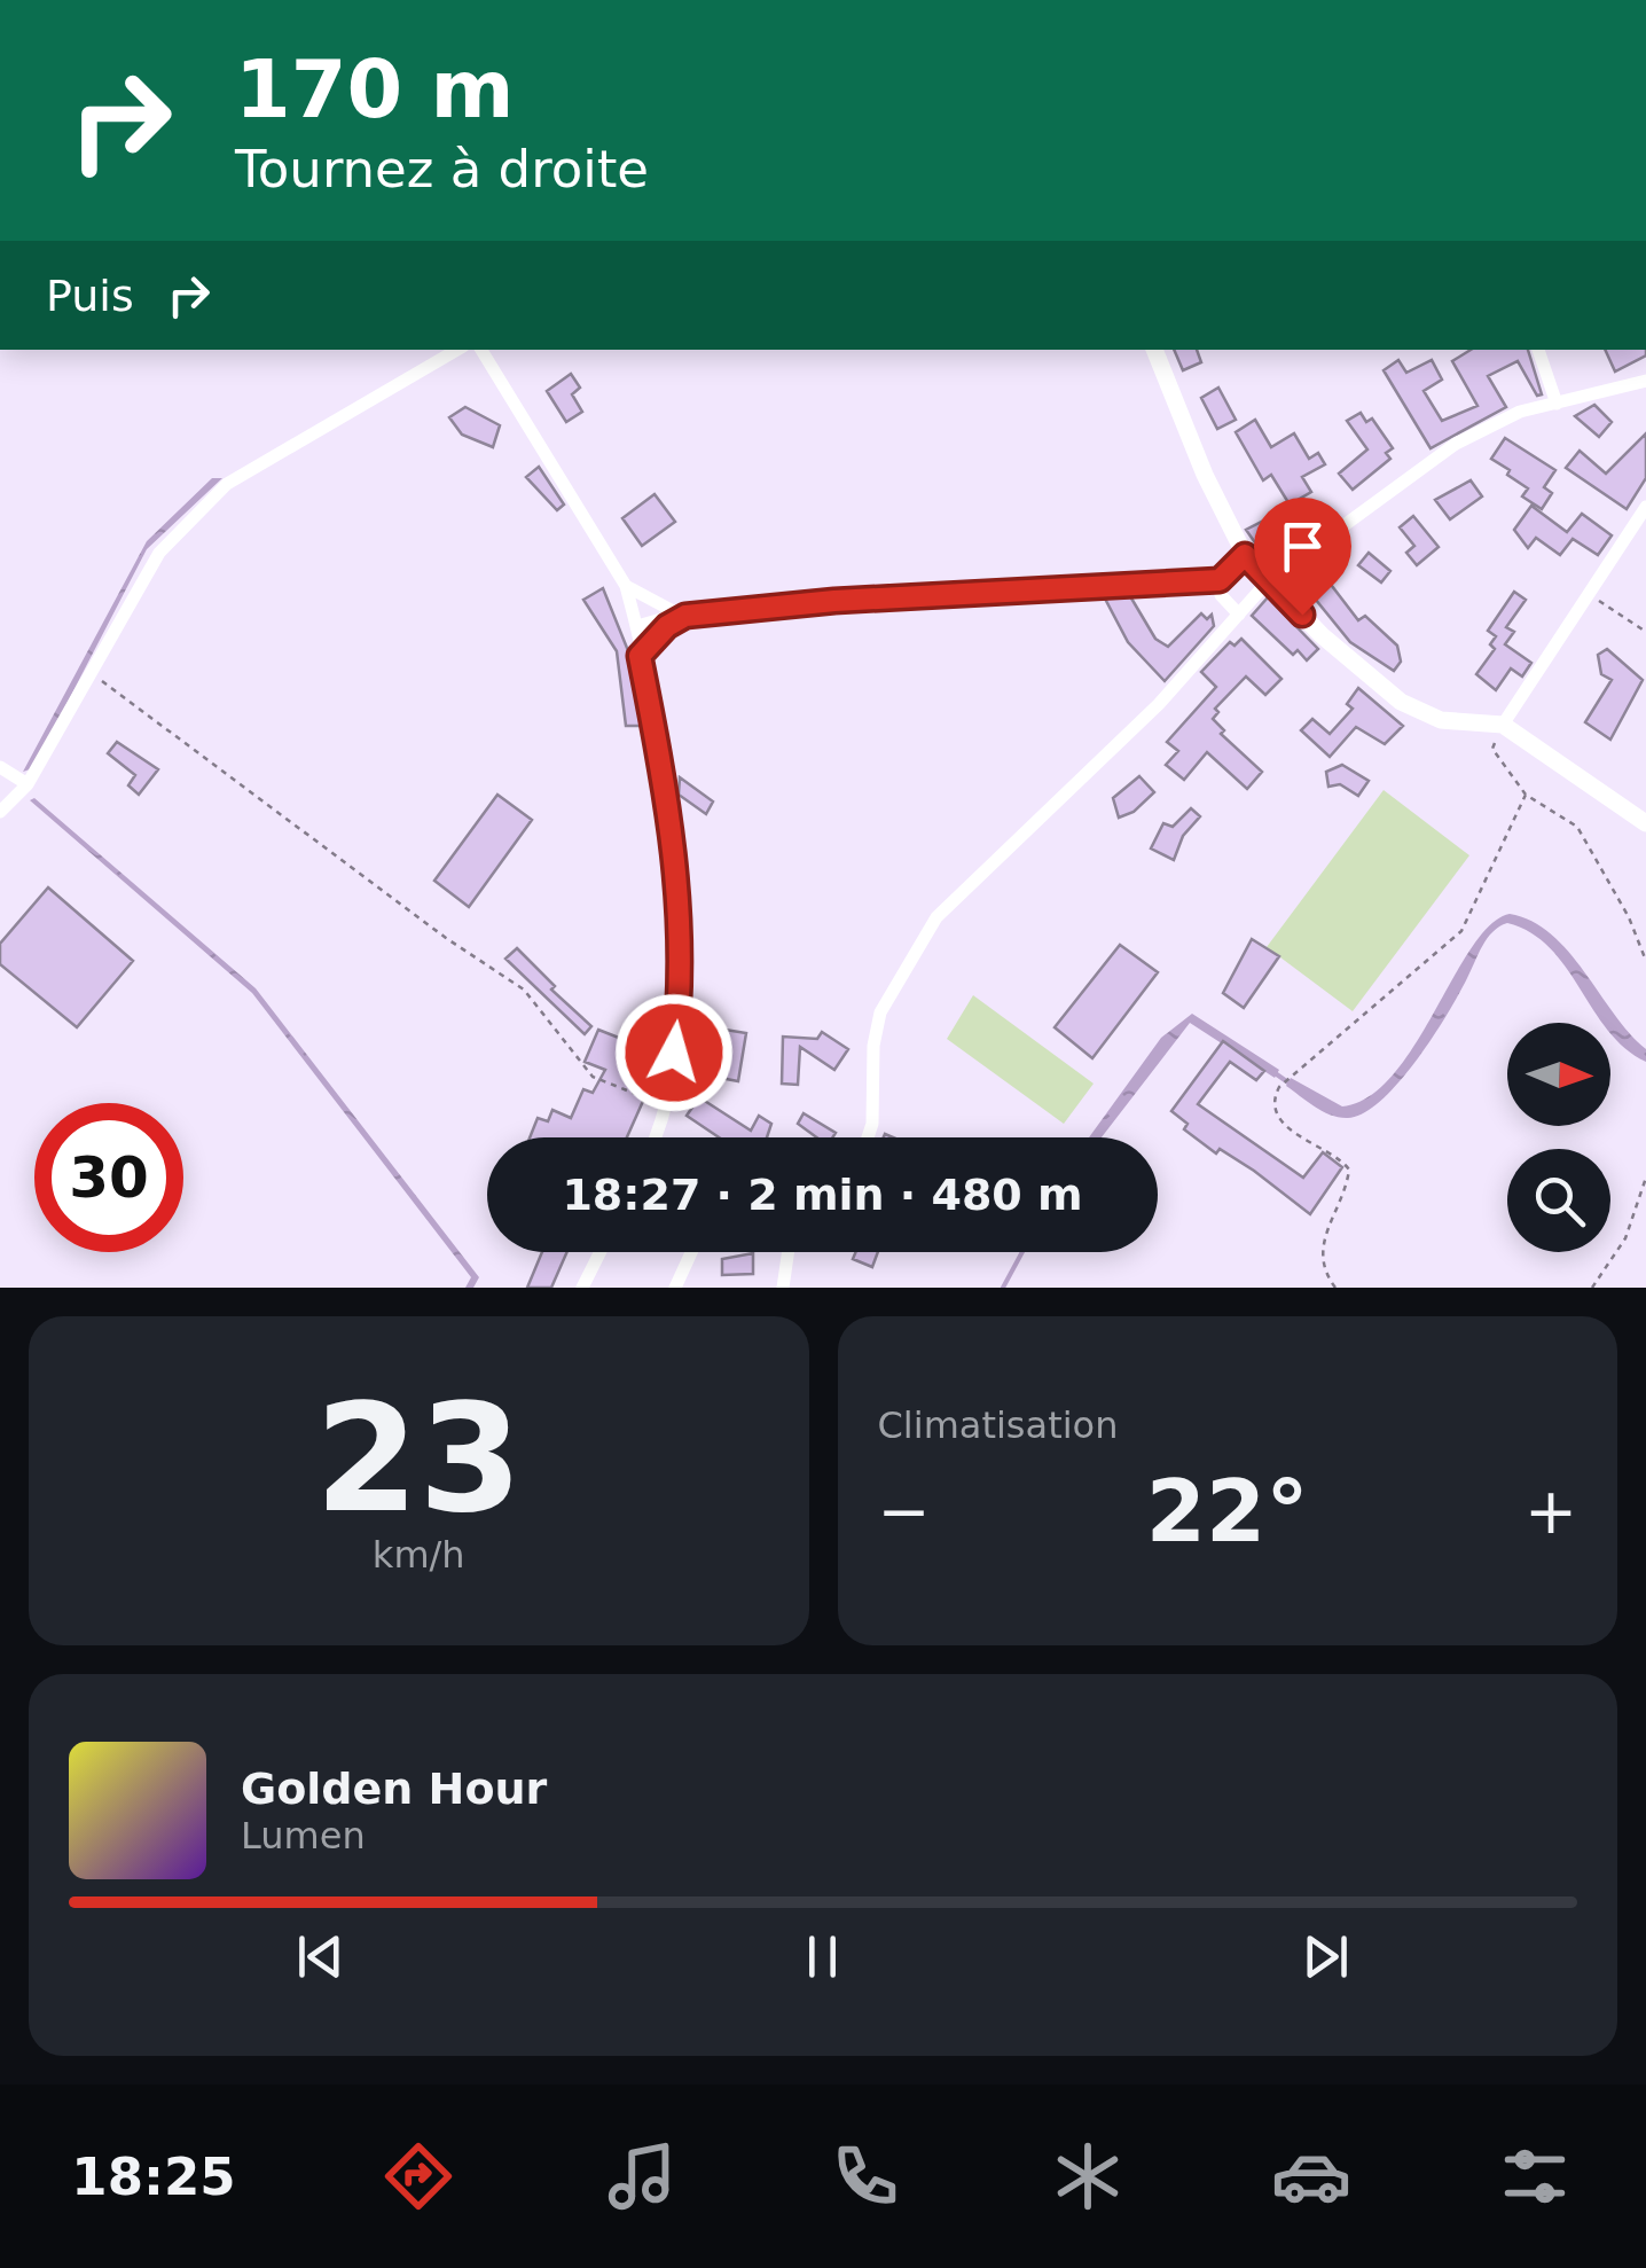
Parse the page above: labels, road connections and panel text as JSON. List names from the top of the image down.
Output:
{
  "north": "right",
  "page": {
    "turn": ["170 m", "Tournez à droite"],
    "then": "Puis",
    "limit": "30",
    "trip": "18:27 · 2 min · 480 m",
    "tile": [
      ["23", "km/h"],
      "Climatisation"
    ],
    "heat": ["−", "22°", "+"],
    "song": ["Golden Hour", "Lumen"],
    "tabs": "18:25"
  }
}
